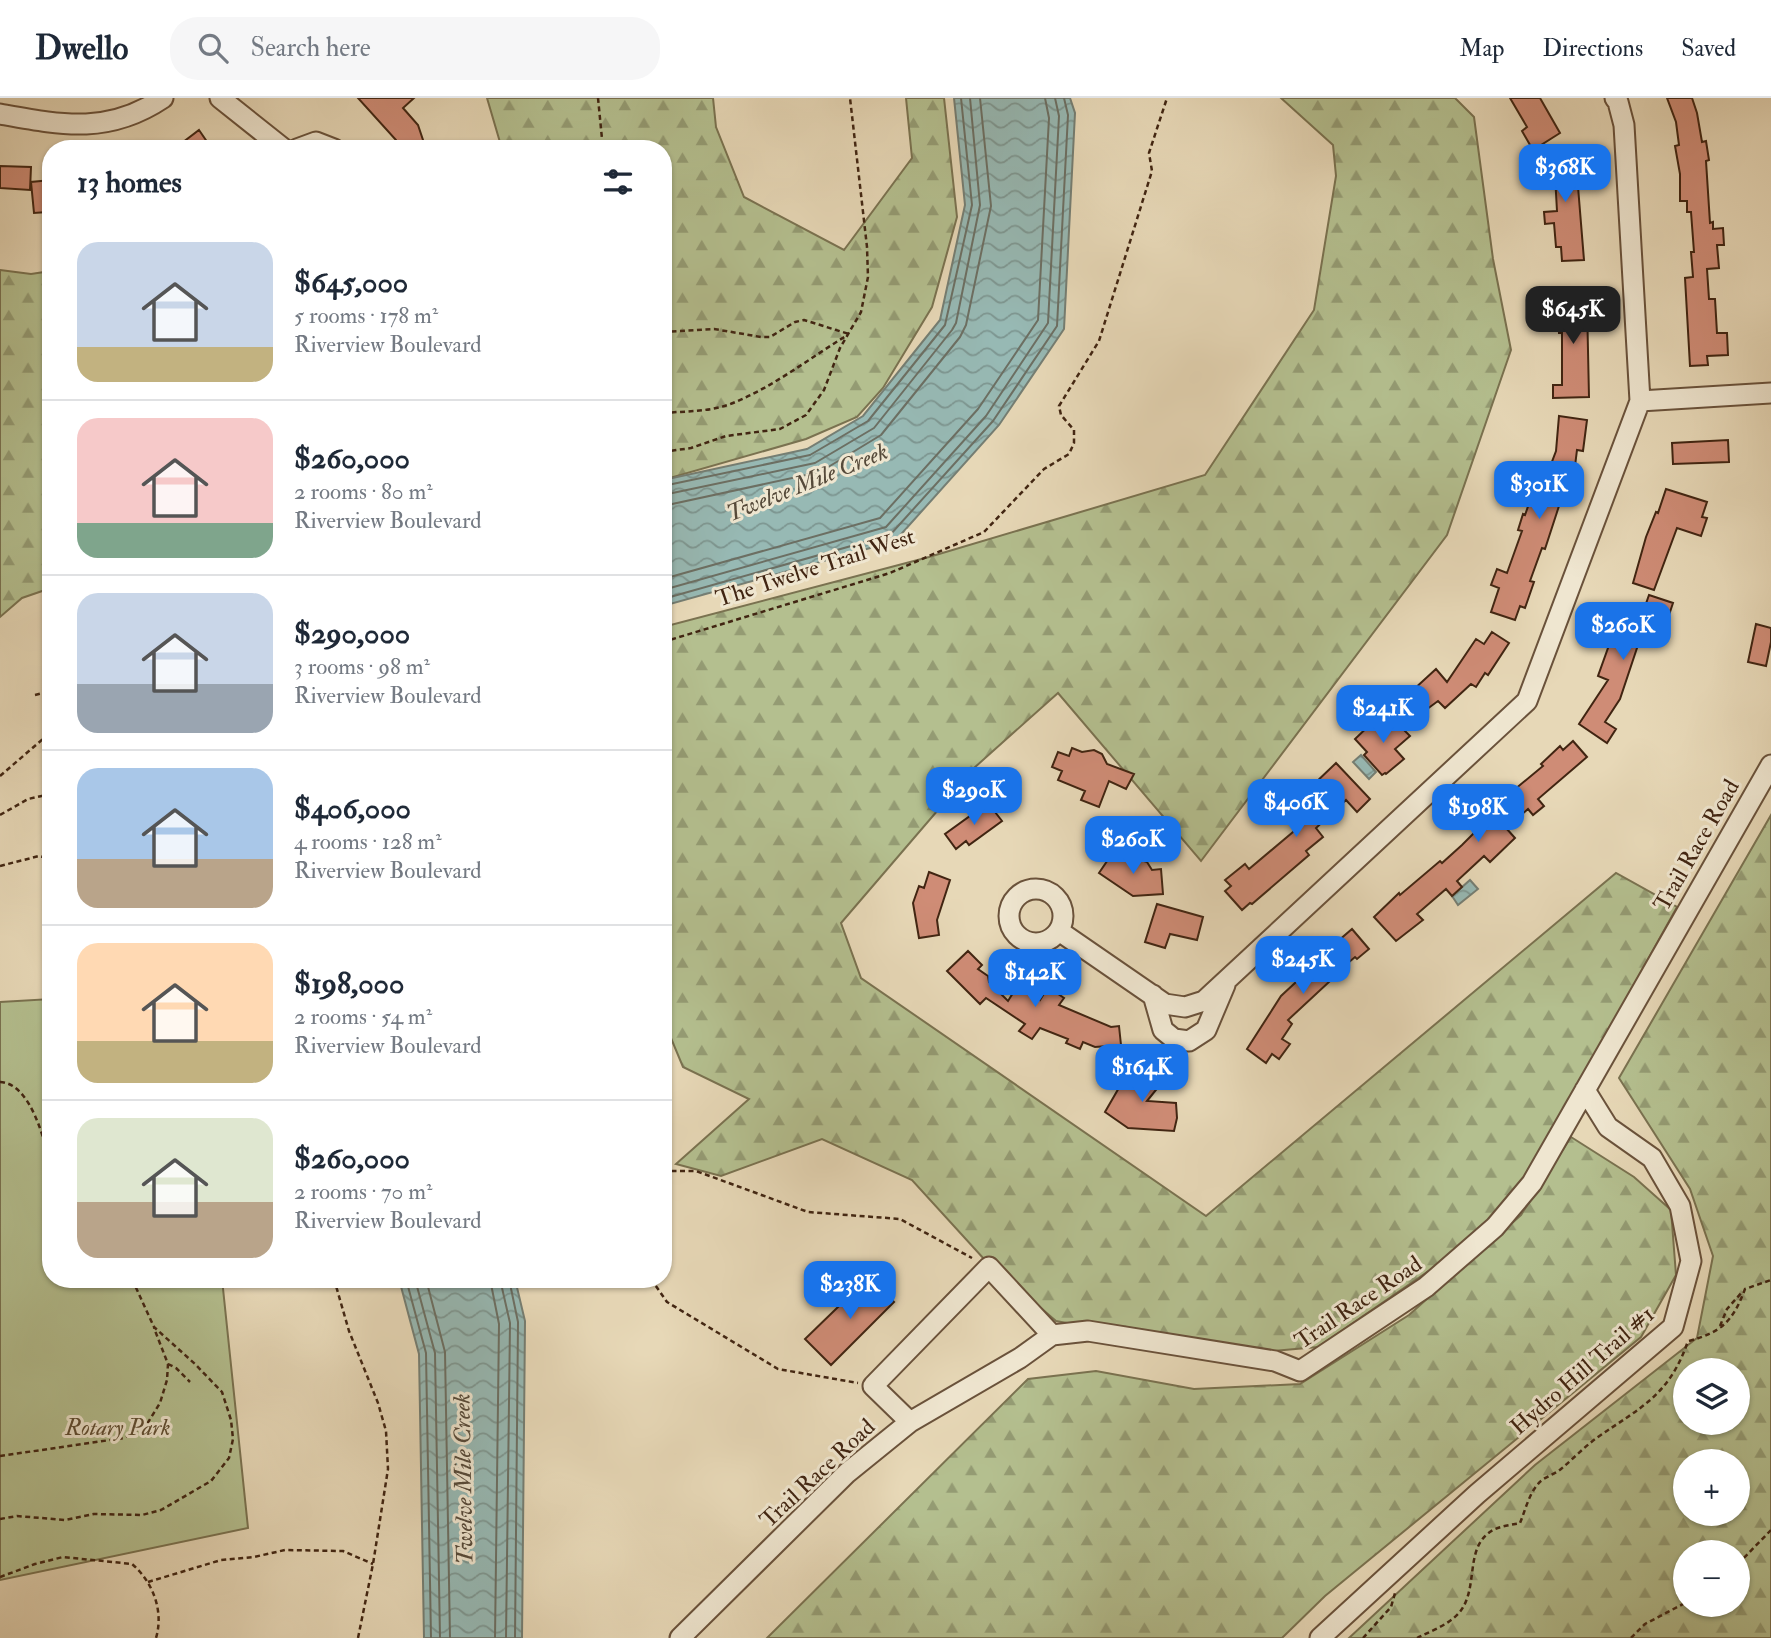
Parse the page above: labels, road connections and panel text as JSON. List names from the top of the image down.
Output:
{
  "streets": {
    "street": ["Trail Race Road", "Hydro Hill Trail #1"],
    "path": ["The Twelve Trail West"]
  },
  "crossings": [
    ["Trail Race Road", "Hydro Hill Trail #1"]
  ],
  "water": ["Twelve Mile Creek"],
  "parks": ["Rotary Park"],
  "page": {
    "header": "Dwello",
    "search": "Search here",
    "nav": ["Map", "Directions", "Saved"],
    "heading": "13 homes",
    "price": [
      "$368K",
      "$645K",
      "$301K",
      "$260K",
      "$241K",
      "$290K",
      "$406K",
      "$198K",
      "$260K",
      "$245K",
      "$142K",
      "$164K",
      "$238K"
    ],
    "list": [
      {
        "name": "$645,000",
        "note": "5 rooms · 178 m² · Riverview Boulevard"
      },
      {
        "name": "$260,000",
        "note": "2 rooms · 80 m² · Riverview Boulevard"
      },
      {
        "name": "$290,000",
        "note": "3 rooms · 98 m² · Riverview Boulevard"
      },
      {
        "name": "$406,000",
        "note": "4 rooms · 128 m² · Riverview Boulevard"
      },
      {
        "name": "$198,000",
        "note": "2 rooms · 54 m² · Riverview Boulevard"
      },
      {
        "name": "$260,000",
        "note": "2 rooms · 70 m² · Riverview Boulevard"
      }
    ],
    "map_buttons": ["+", "−"]
  }
}
